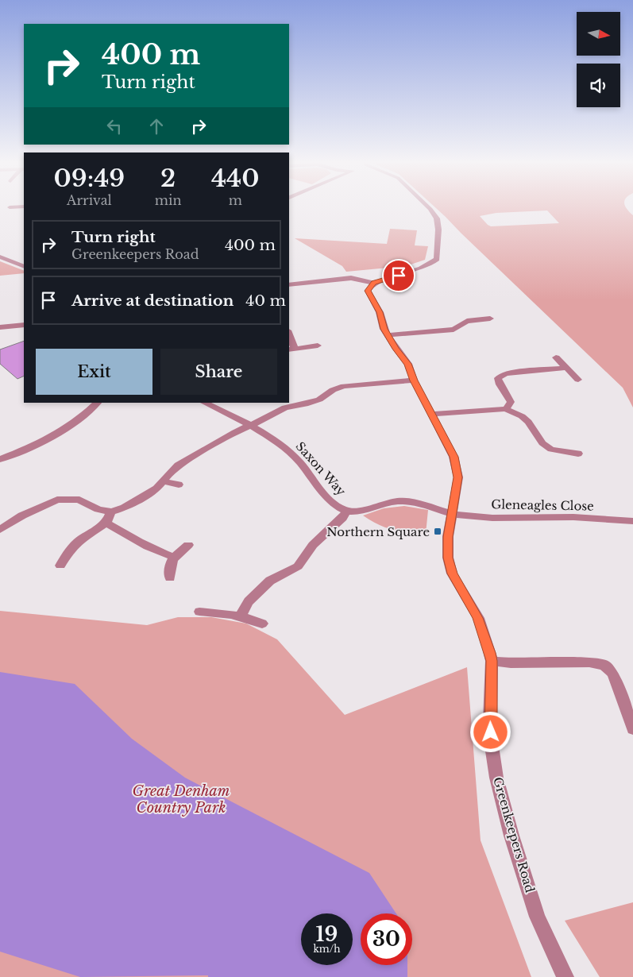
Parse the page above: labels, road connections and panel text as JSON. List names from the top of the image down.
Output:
{
  "streets": {
    "street": ["Saxon Way", "Gleneagles Close", "Greenkeepers Road"]
  },
  "crossings": [
    ["Saxon Way", "Gleneagles Close"],
    ["Saxon Way", "Greenkeepers Road"],
    ["Gleneagles Close", "Greenkeepers Road"]
  ],
  "parks": ["Great Denham Country Park"],
  "places": {
    "transit": ["Northern Square"]
  },
  "north": "right",
  "page": {
    "turn": ["400 m", "Turn right"],
    "eta": [
      "09:49",
      "Arrival",
      "2",
      "min",
      "440",
      "m"
    ],
    "list": [
      {
        "name": "Turn right",
        "note": "Greenkeepers Road",
        "value": "400 m"
      },
      {
        "name": "Arrive at destination",
        "value": "40 m"
      }
    ],
    "buttons": ["Exit", "Share"],
    "speed": "19 km/h",
    "limit": "30"
  }
}
